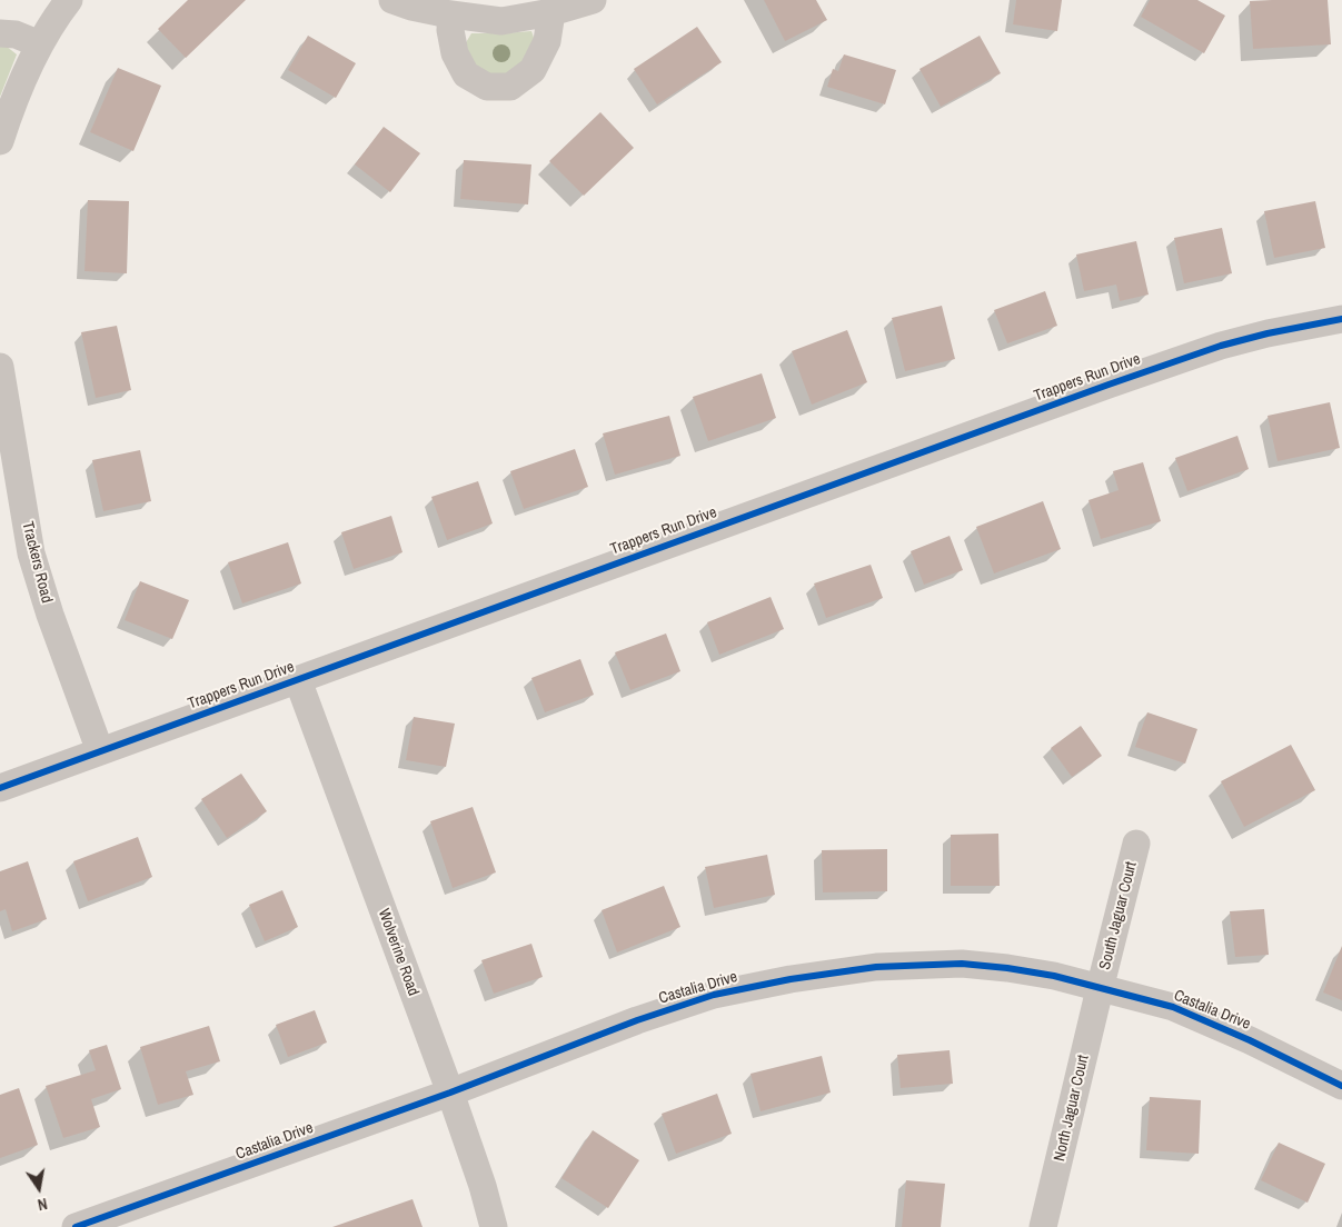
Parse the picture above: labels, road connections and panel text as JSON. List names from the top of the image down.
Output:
{
  "streets": {
    "street": [
      "Trappers Run Drive",
      "Trackers Road",
      "South Jaguar Court",
      "Wolverine Road",
      "Castalia Drive",
      "North Jaguar Court"
    ]
  },
  "crossings": [
    ["Trappers Run Drive", "Trackers Road"],
    ["Trappers Run Drive", "Wolverine Road"],
    ["South Jaguar Court", "Castalia Drive"],
    ["South Jaguar Court", "North Jaguar Court"],
    ["Wolverine Road", "Castalia Drive"],
    ["Castalia Drive", "North Jaguar Court"]
  ],
  "north": "bottom"
}
